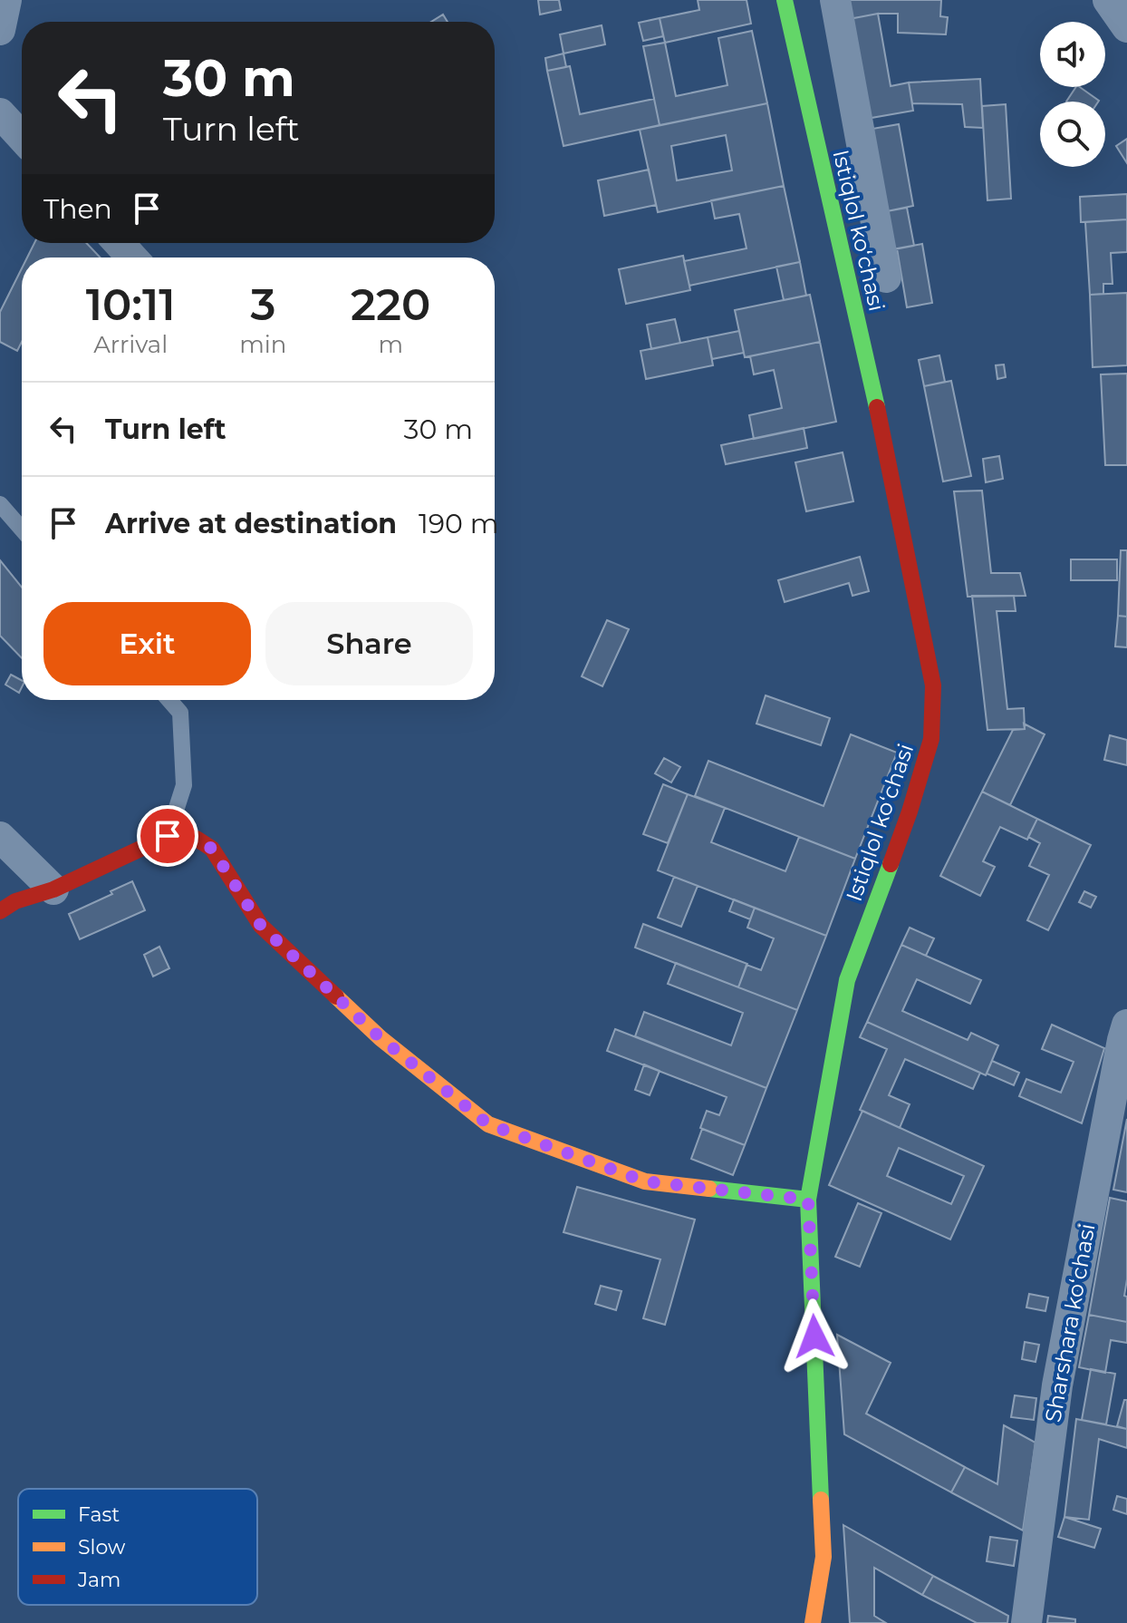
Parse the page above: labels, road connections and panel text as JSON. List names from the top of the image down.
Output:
{
  "streets": {
    "street": ["Istiqlol koʻchasi", "Sharshara koʻchasi"]
  },
  "legend": ["Fast", "Slow", "Jam"],
  "page": {
    "turn": ["30 m", "Turn left"],
    "then": "Then",
    "eta": [
      "10:11",
      "Arrival",
      "3",
      "min",
      "220",
      "m"
    ],
    "list": [
      {
        "name": "Turn left",
        "value": "30 m"
      },
      {
        "name": "Arrive at destination",
        "value": "190 m"
      }
    ],
    "buttons": ["Exit", "Share"]
  }
}
